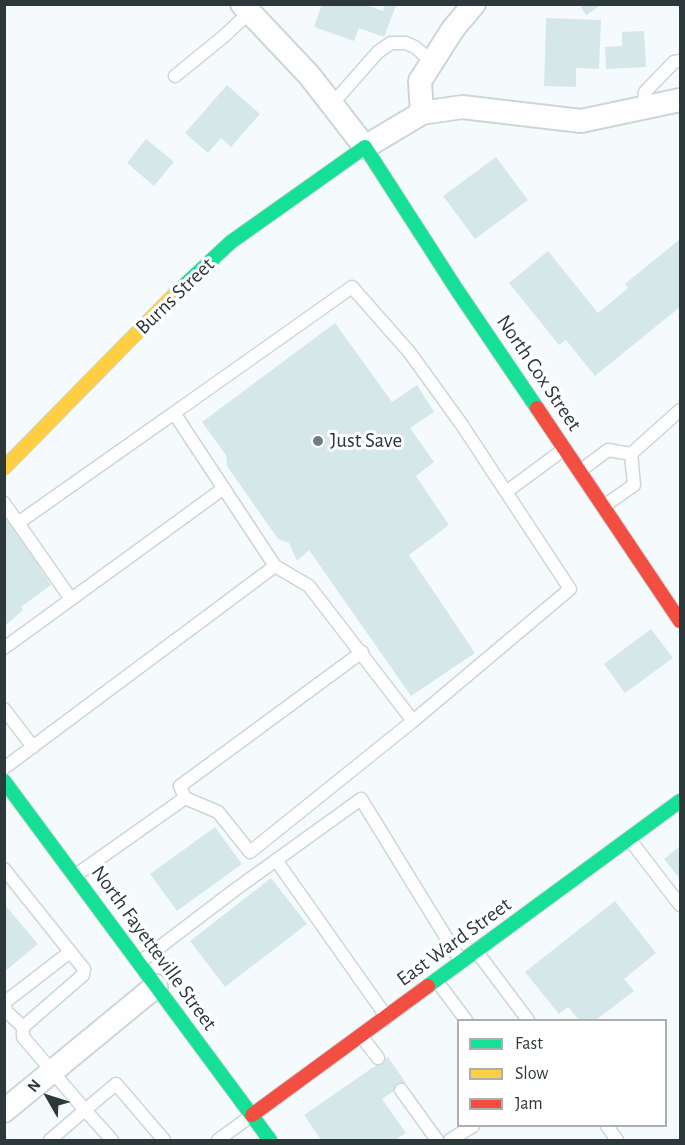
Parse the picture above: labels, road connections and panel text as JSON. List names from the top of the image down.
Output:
{
  "streets": {
    "street": [
      "Burns Street",
      "North Cox Street",
      "East Ward Street",
      "North Fayetteville Street"
    ]
  },
  "crossings": [
    ["Burns Street", "North Cox Street"],
    ["East Ward Street", "North Fayetteville Street"]
  ],
  "places": ["Just Save"],
  "legend": ["Fast", "Slow", "Jam"],
  "north": "top left"
}
